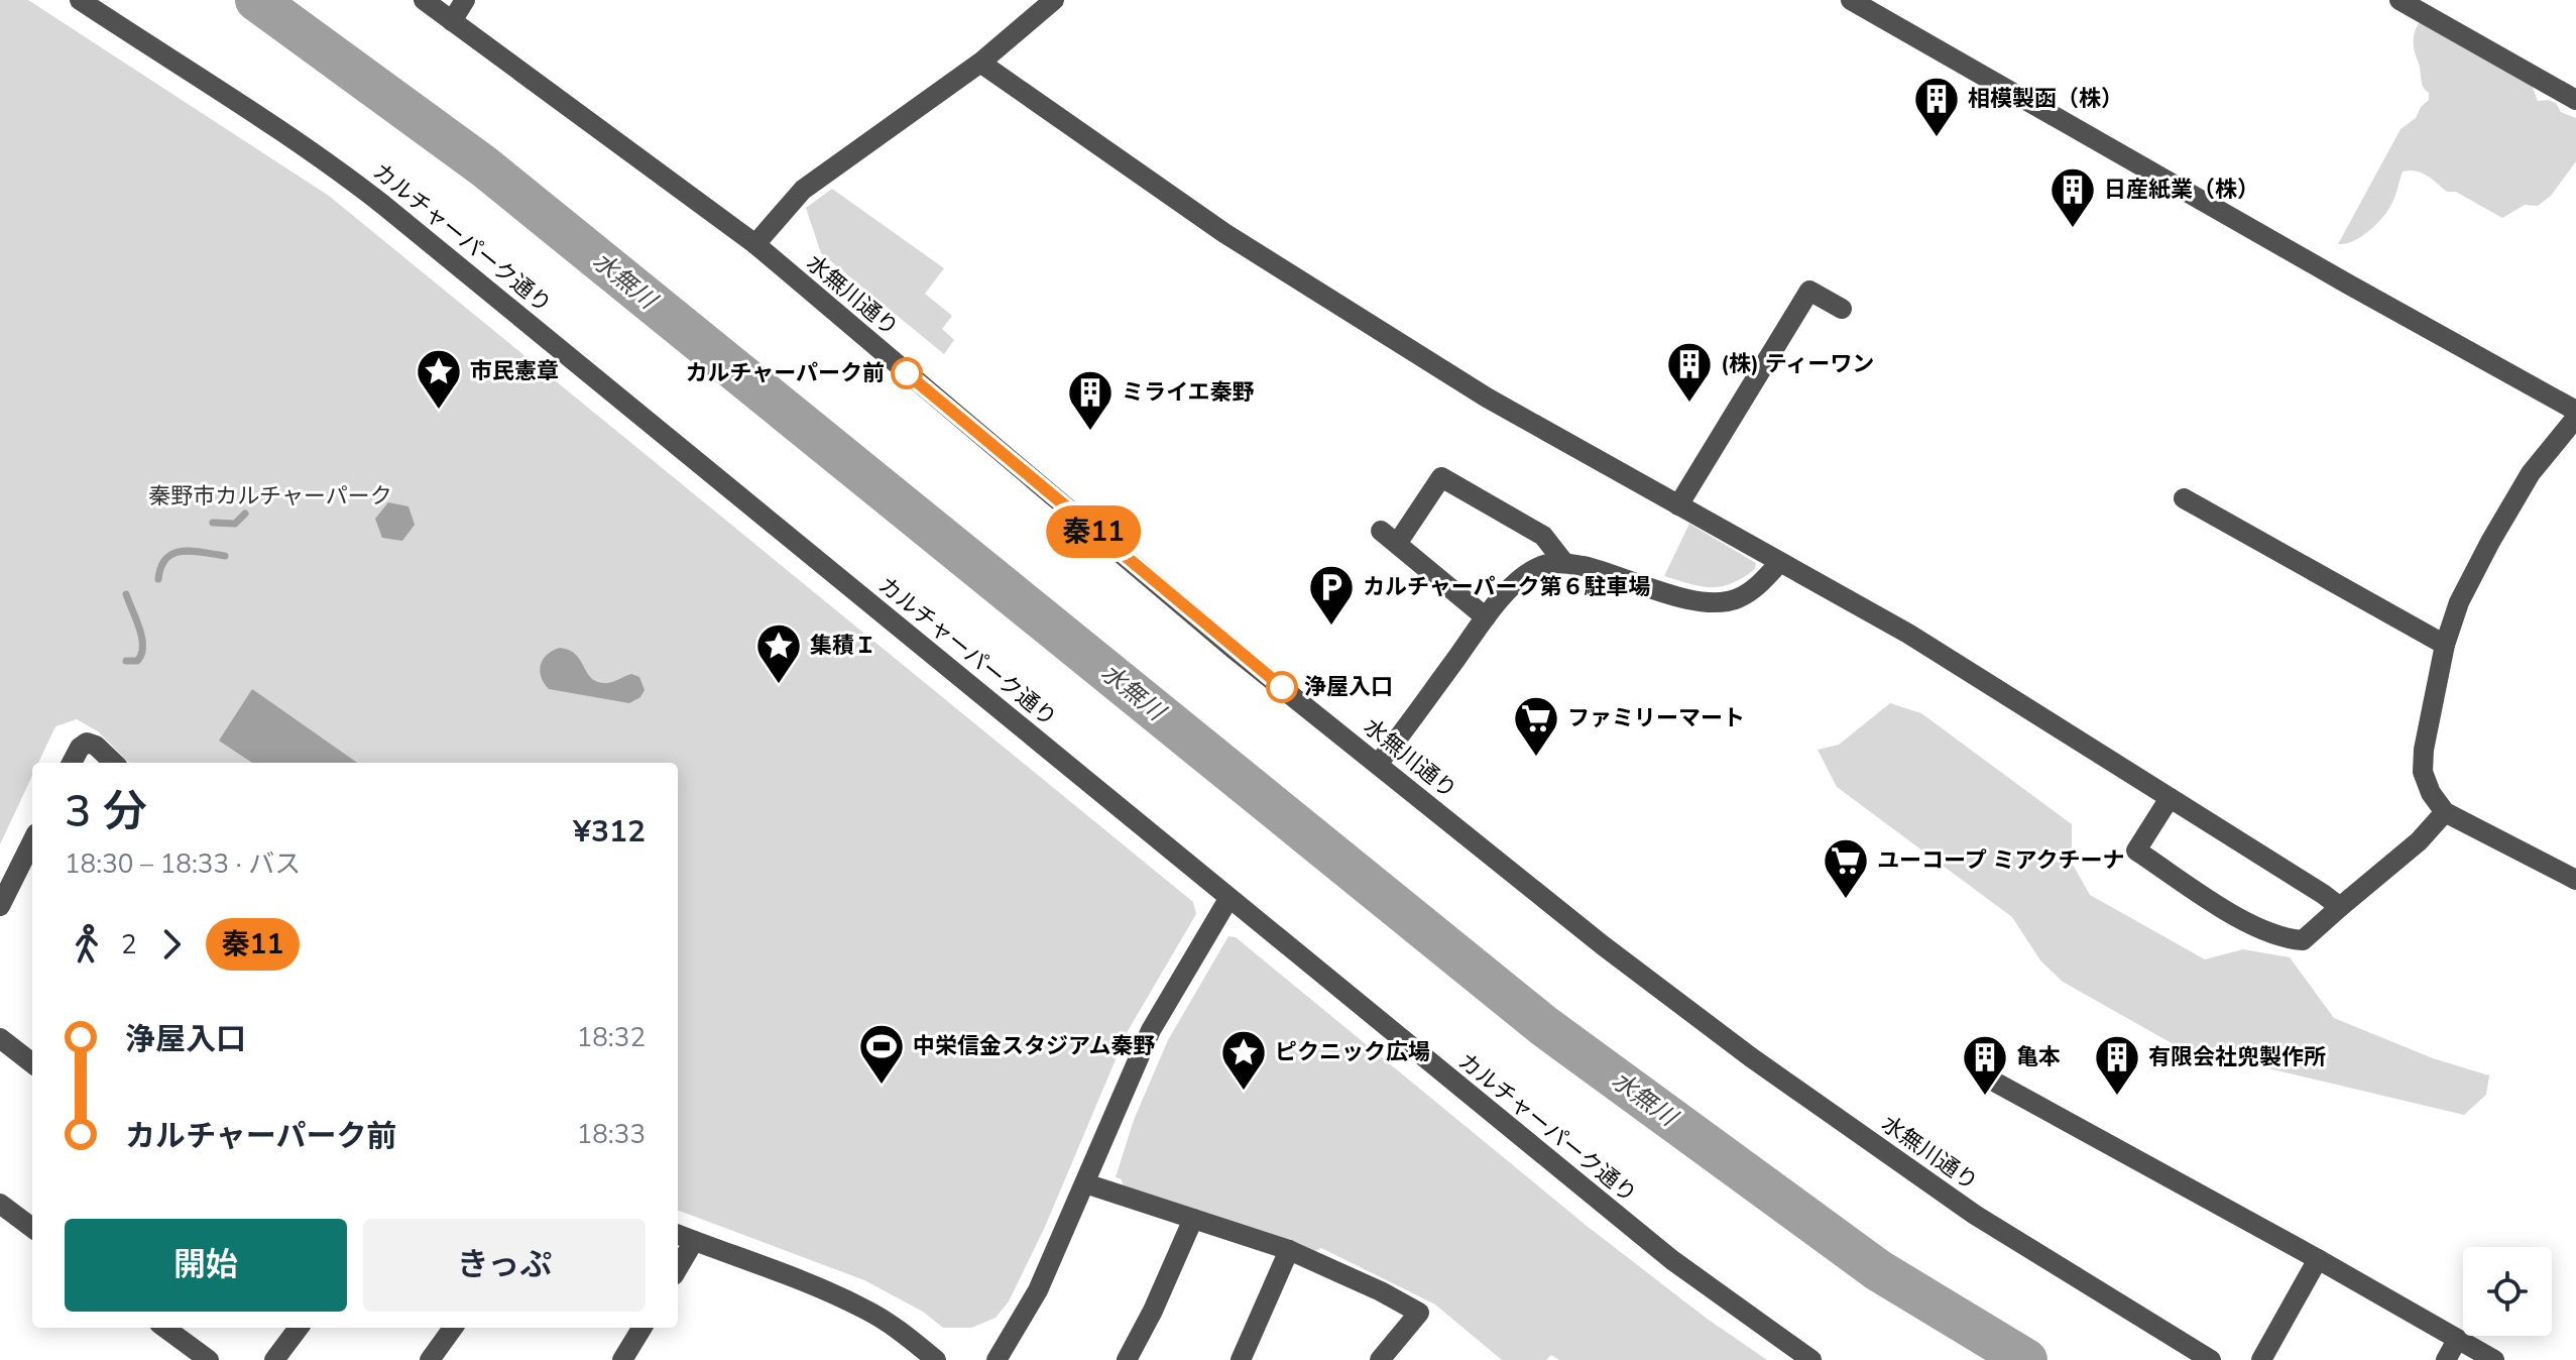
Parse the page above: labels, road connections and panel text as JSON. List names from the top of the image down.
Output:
{
  "streets": {
    "street": ["カルチャーパーク通り", "水無川通り"]
  },
  "water": ["水無川"],
  "parks": ["秦野市カルチャーパーク"],
  "places": {
    "building": [
      "相模製函（株）",
      "日産紙業（株）",
      "(株) ティーワン",
      "ミライエ秦野",
      "亀本",
      "有限会社兜製作所"
    ],
    "other": ["カルチャーパーク前", "浄屋入口"],
    "place": ["市民憲章", "集積Ｉ", "ピクニック広場"],
    "parking": ["カルチャーパーク第６駐車場"],
    "supermarket": ["ファミリーマート", "ユーコープ ミアクチーナ"],
    "sports": ["中栄信金スタジアム秦野"]
  },
  "lines": ["bus line 秦11"],
  "page": {
    "on_map": "秦11",
    "heading": ["3 分", "18:30 – 18:33 · バス", "¥312"],
    "legs": ["2", "秦11"],
    "list": [
      {
        "name": "浄屋入口",
        "value": "18:32"
      },
      {
        "name": "カルチャーパーク前",
        "value": "18:33"
      }
    ],
    "buttons": ["開始", "きっぷ"]
  }
}
